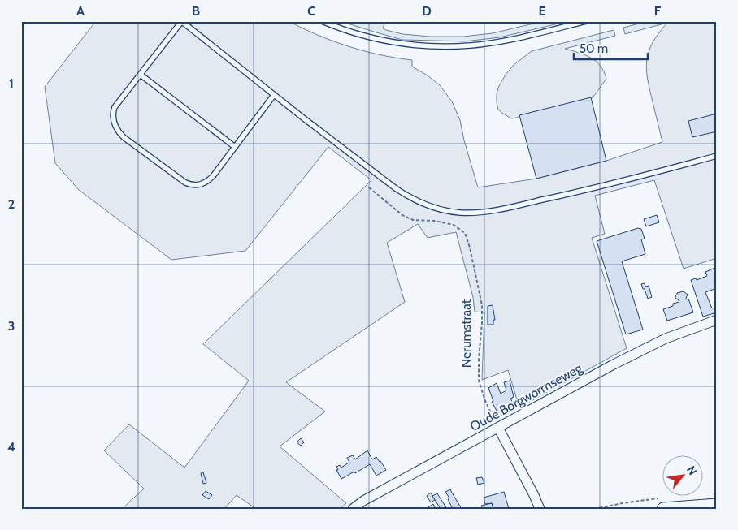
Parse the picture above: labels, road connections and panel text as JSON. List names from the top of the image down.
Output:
{
  "streets": {
    "street": ["Oude Borgwormseweg"],
    "path": ["Nerumstraat"]
  },
  "crossings": [
    ["Nerumstraat", "Oude Borgwormseweg"]
  ],
  "scale_bar": "50 m",
  "north": "top right",
  "grid": {
    "columns": [
      "A",
      "B",
      "C",
      "D",
      "E",
      "F"
    ],
    "rows": [
      "1",
      "2",
      "3",
      "4"
    ]
  }
}
